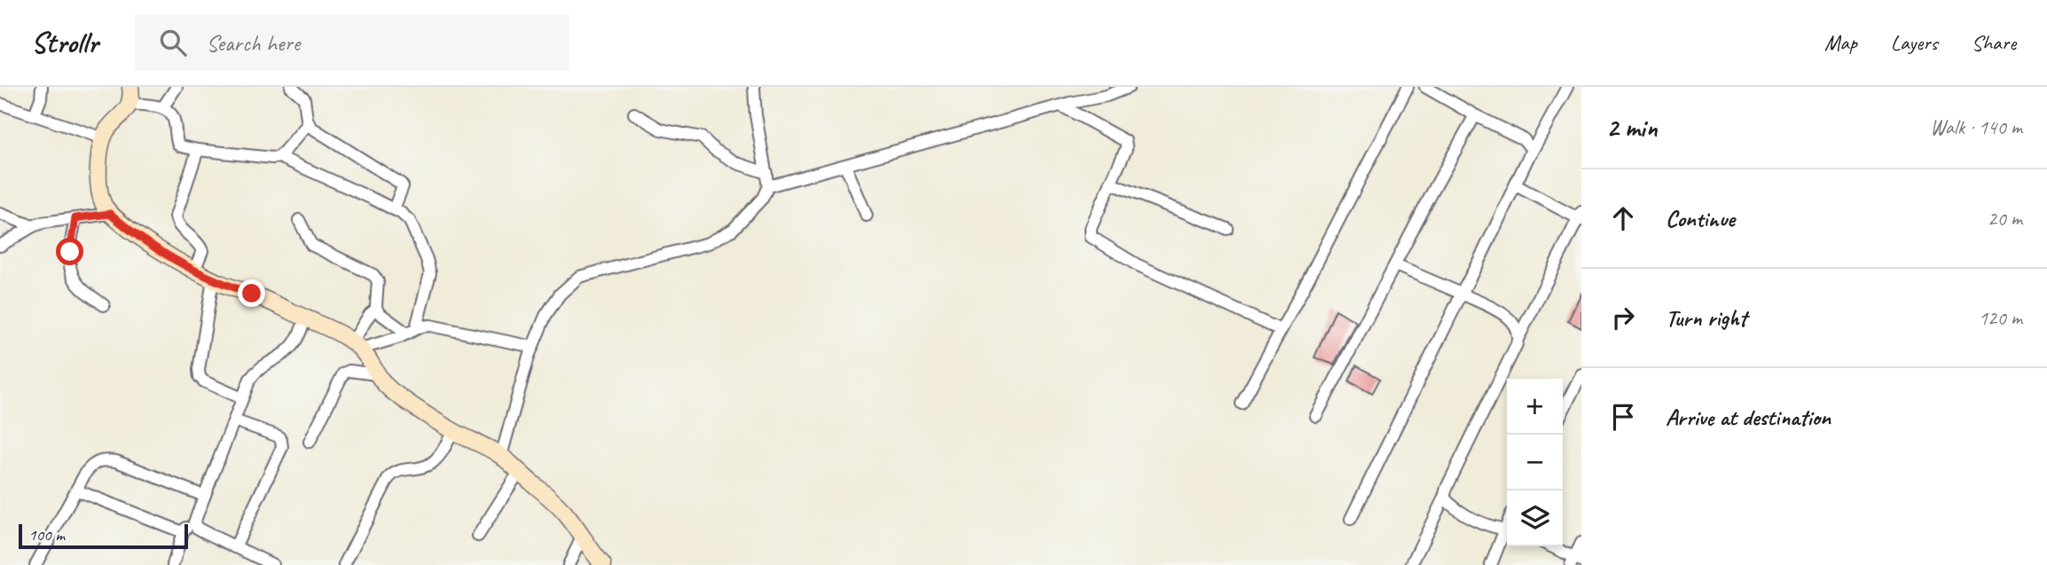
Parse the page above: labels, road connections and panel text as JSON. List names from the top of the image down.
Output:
{
  "scale_bar": "100 m",
  "page": {
    "header": "Strollr",
    "search": "Search here",
    "nav": ["Map", "Layers", "Share"],
    "heading": ["2 min", "Walk · 140 m"],
    "list": [
      ["Continue", "20 m"],
      ["Turn right", "120 m"],
      "Arrive at destination"
    ],
    "map_buttons": ["+", "−"],
    "scale": "100 m"
  }
}
